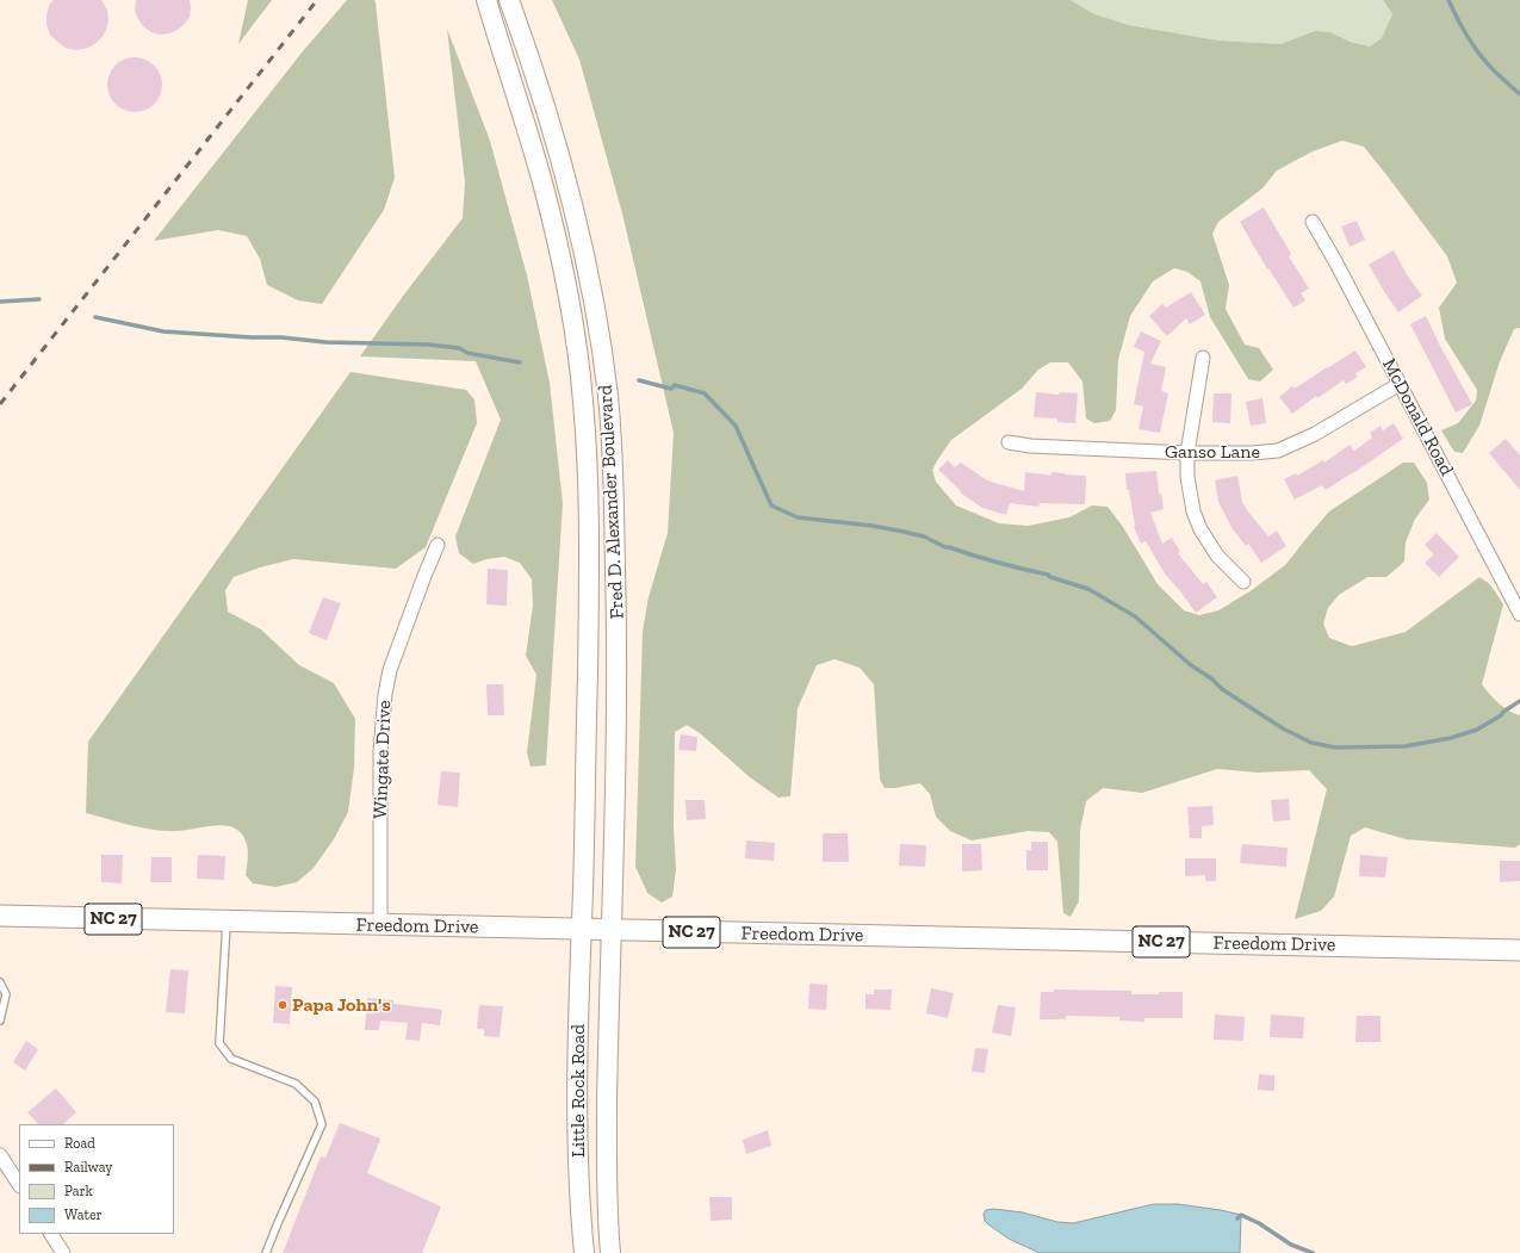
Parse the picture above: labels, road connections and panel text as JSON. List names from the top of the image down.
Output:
{
  "streets": {
    "main road": [
      "Fred D. Alexander Boulevard",
      "NC 27",
      "Freedom Drive",
      "Little Rock Road"
    ],
    "street": ["McDonald Road", "Ganso Lane", "Wingate Drive"]
  },
  "crossings": [
    ["McDonald Road", "Ganso Lane"],
    ["Fred D. Alexander Boulevard", "Freedom Drive"],
    ["Fred D. Alexander Boulevard", "Little Rock Road"],
    ["Wingate Drive", "Freedom Drive"],
    ["Freedom Drive", "Little Rock Road"]
  ],
  "places": ["Papa John's"],
  "legend": [
    "Road",
    "Railway",
    "Park",
    "Water"
  ]
}
